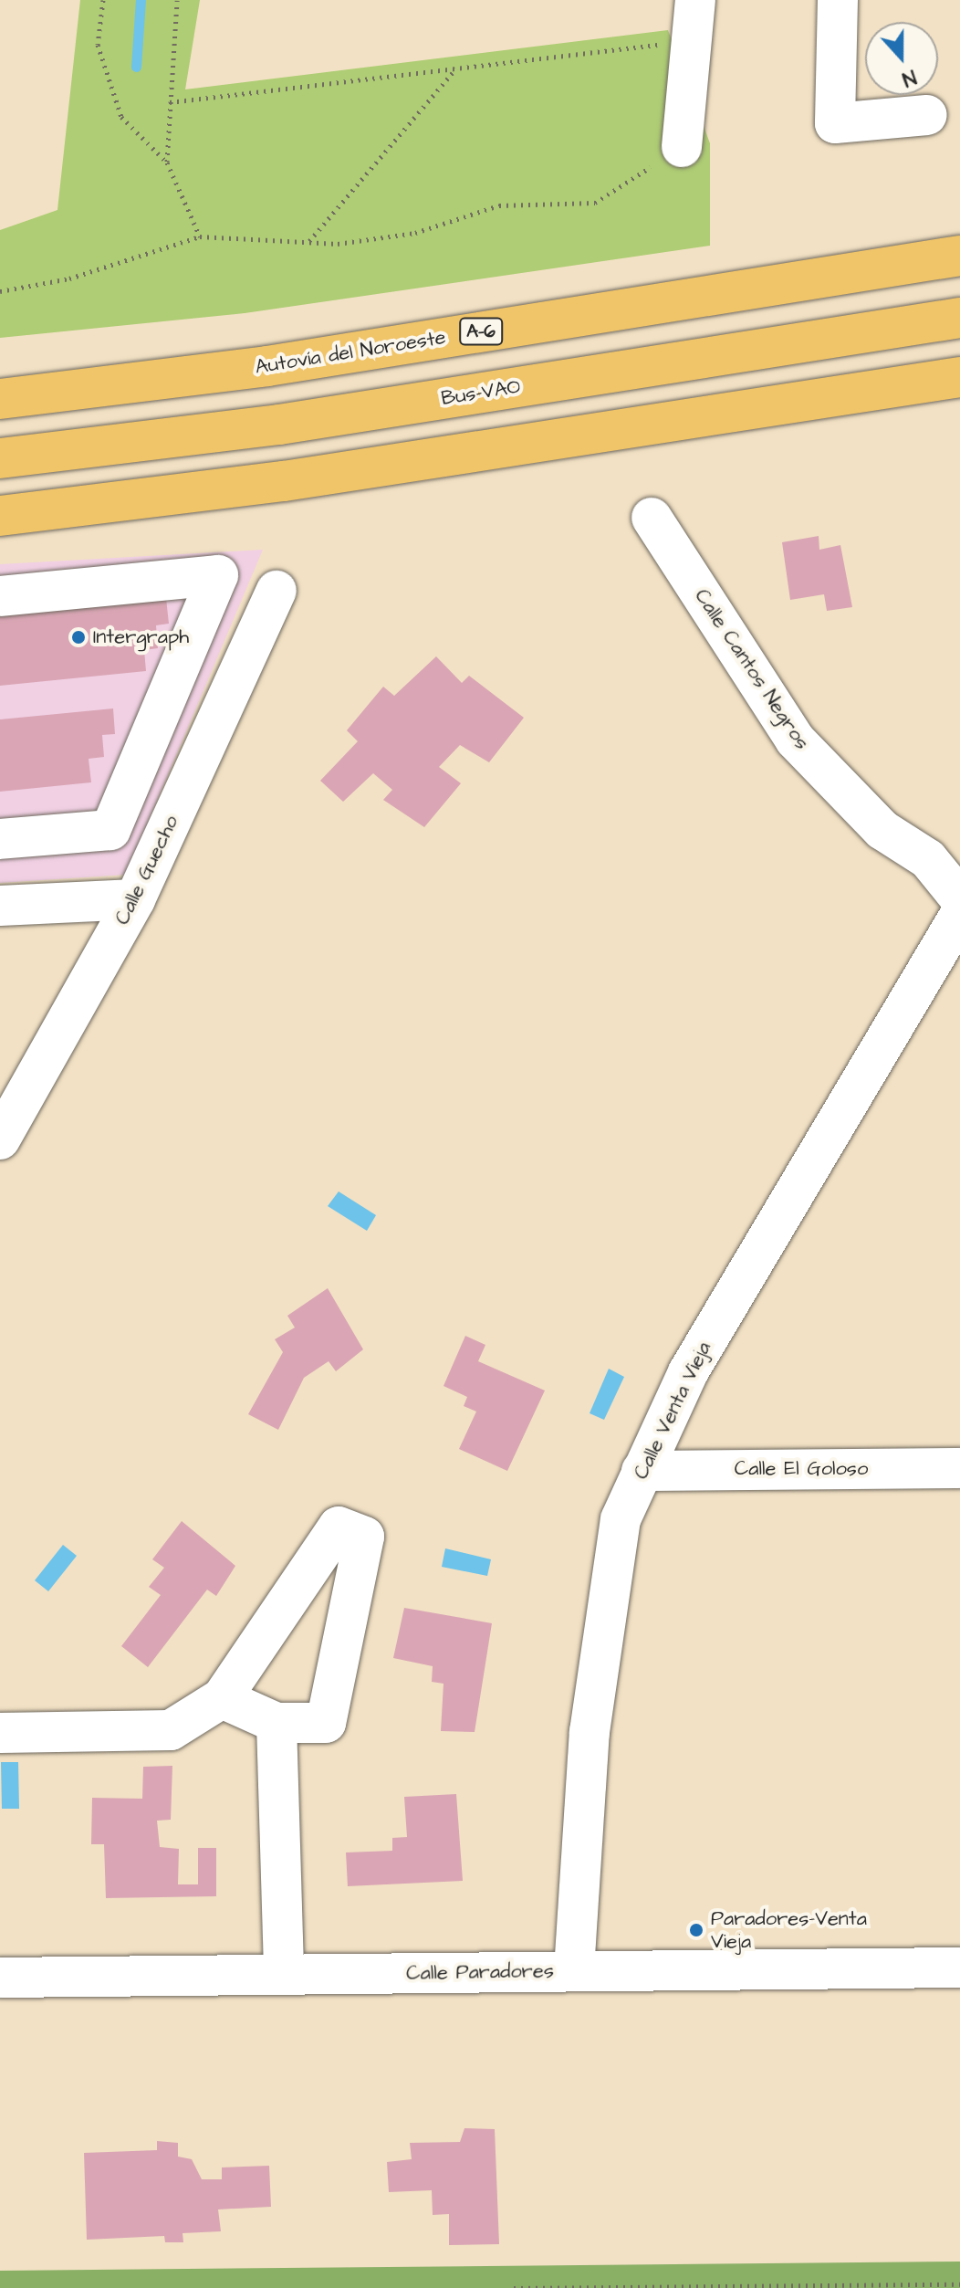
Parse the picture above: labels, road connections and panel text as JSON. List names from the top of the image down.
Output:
{
  "streets": {
    "highway": ["A-6", "Autovía del Noroeste", "Bus-VAO"],
    "street": [
      "Calle Cantos Negros",
      "Calle Guecho",
      "Calle Venta Vieja",
      "Calle El Goloso",
      "Calle Paradores"
    ]
  },
  "crossings": [
    ["Calle Venta Vieja", "Calle El Goloso"],
    ["Calle Venta Vieja", "Calle Paradores"]
  ],
  "places": ["Intergraph", "Paradores-Venta Vieja"],
  "north": "bottom"
}
